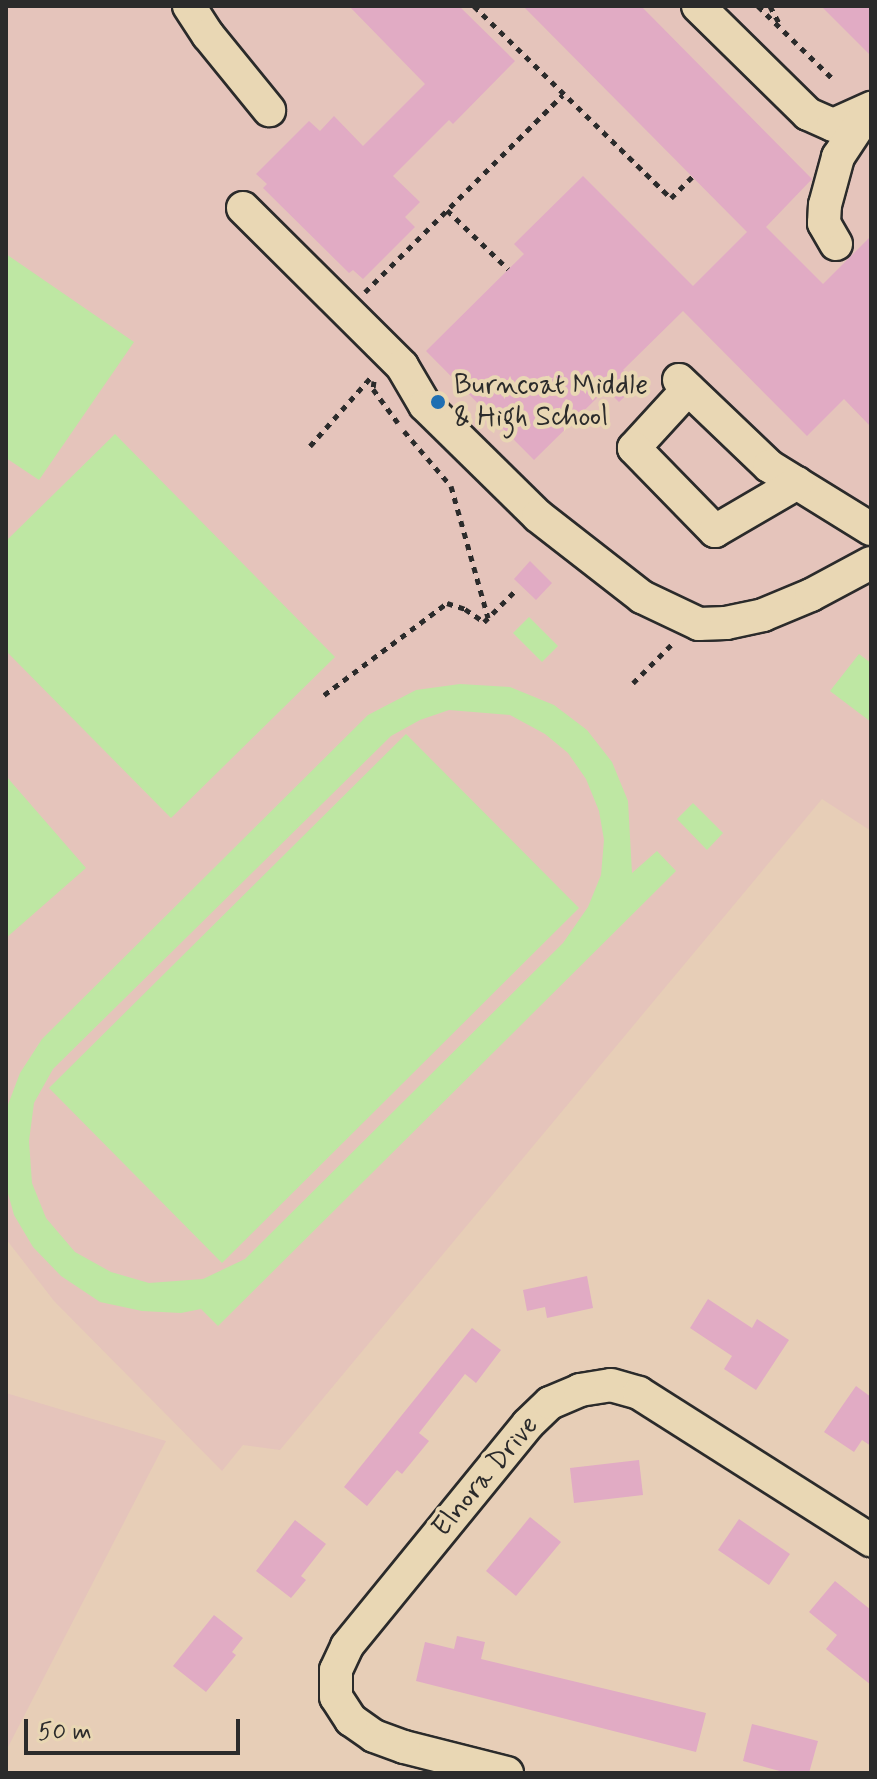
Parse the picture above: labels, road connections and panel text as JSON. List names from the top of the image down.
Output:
{
  "streets": {
    "street": ["Elnora Drive"]
  },
  "places": ["Burncoat Middle & High School"],
  "scale_bar": "50 m"
}
